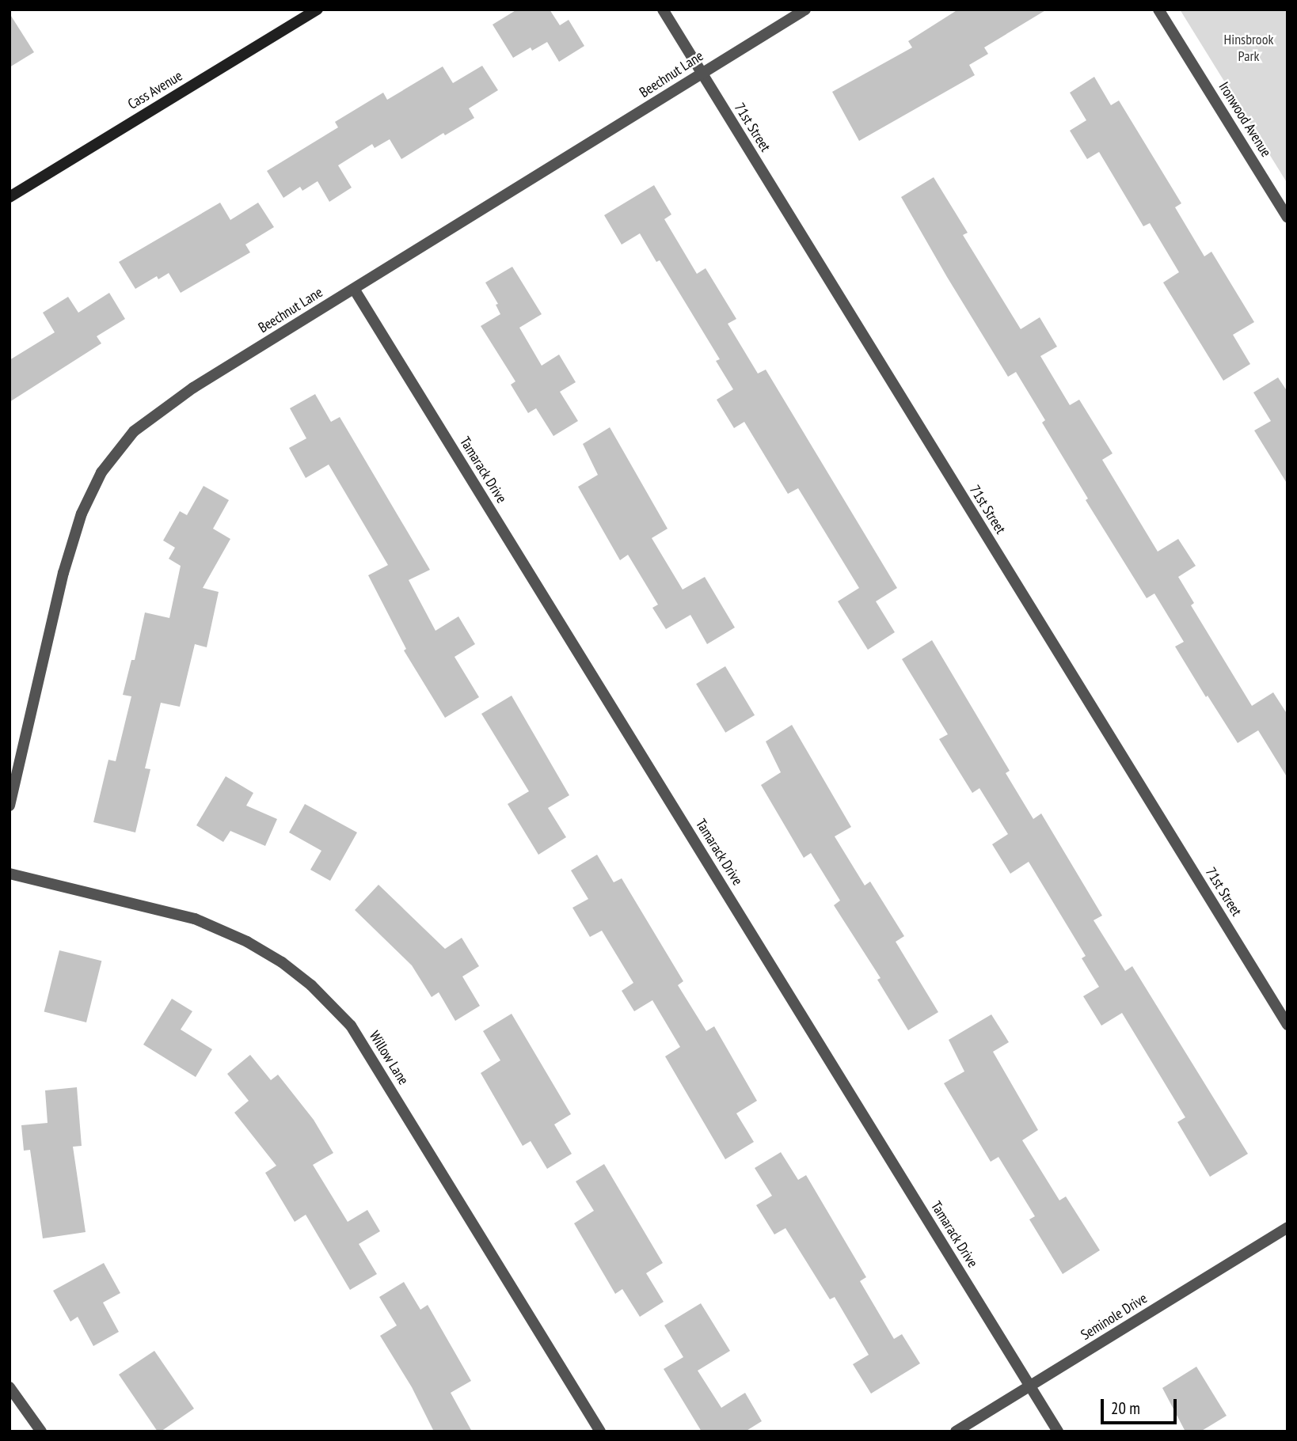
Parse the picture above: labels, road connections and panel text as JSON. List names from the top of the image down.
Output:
{
  "streets": {
    "main road": ["Cass Avenue"],
    "street": [
      "Beechnut Lane",
      "Ironwood Avenue",
      "71st Street",
      "Tamarack Drive",
      "Willow Lane",
      "Seminole Drive"
    ]
  },
  "crossings": [
    ["Beechnut Lane", "71st Street"],
    ["Beechnut Lane", "Tamarack Drive"],
    ["Tamarack Drive", "Seminole Drive"]
  ],
  "parks": ["Hinsbrook Park"],
  "scale_bar": "20 m"
}
